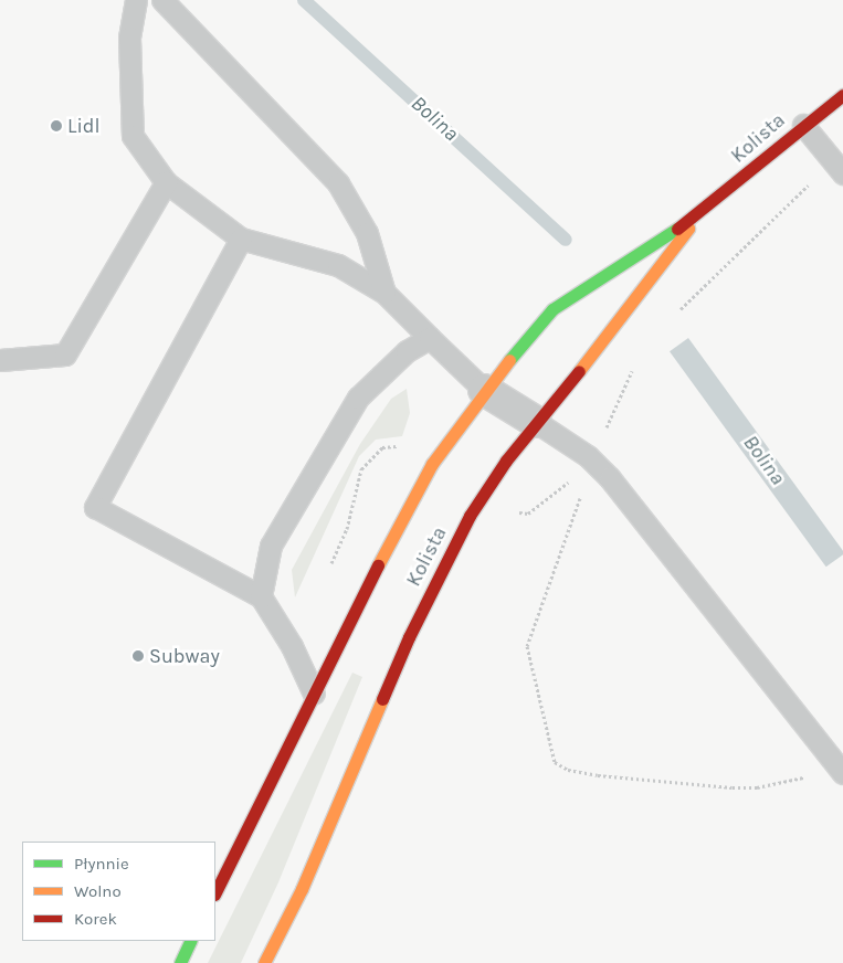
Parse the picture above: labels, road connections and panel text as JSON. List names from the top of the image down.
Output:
{
  "streets": {
    "street": ["Kolista"]
  },
  "water": ["Bolina"],
  "places": ["Lidl", "Subway"],
  "legend": ["Płynnie", "Wolno", "Korek"]
}
